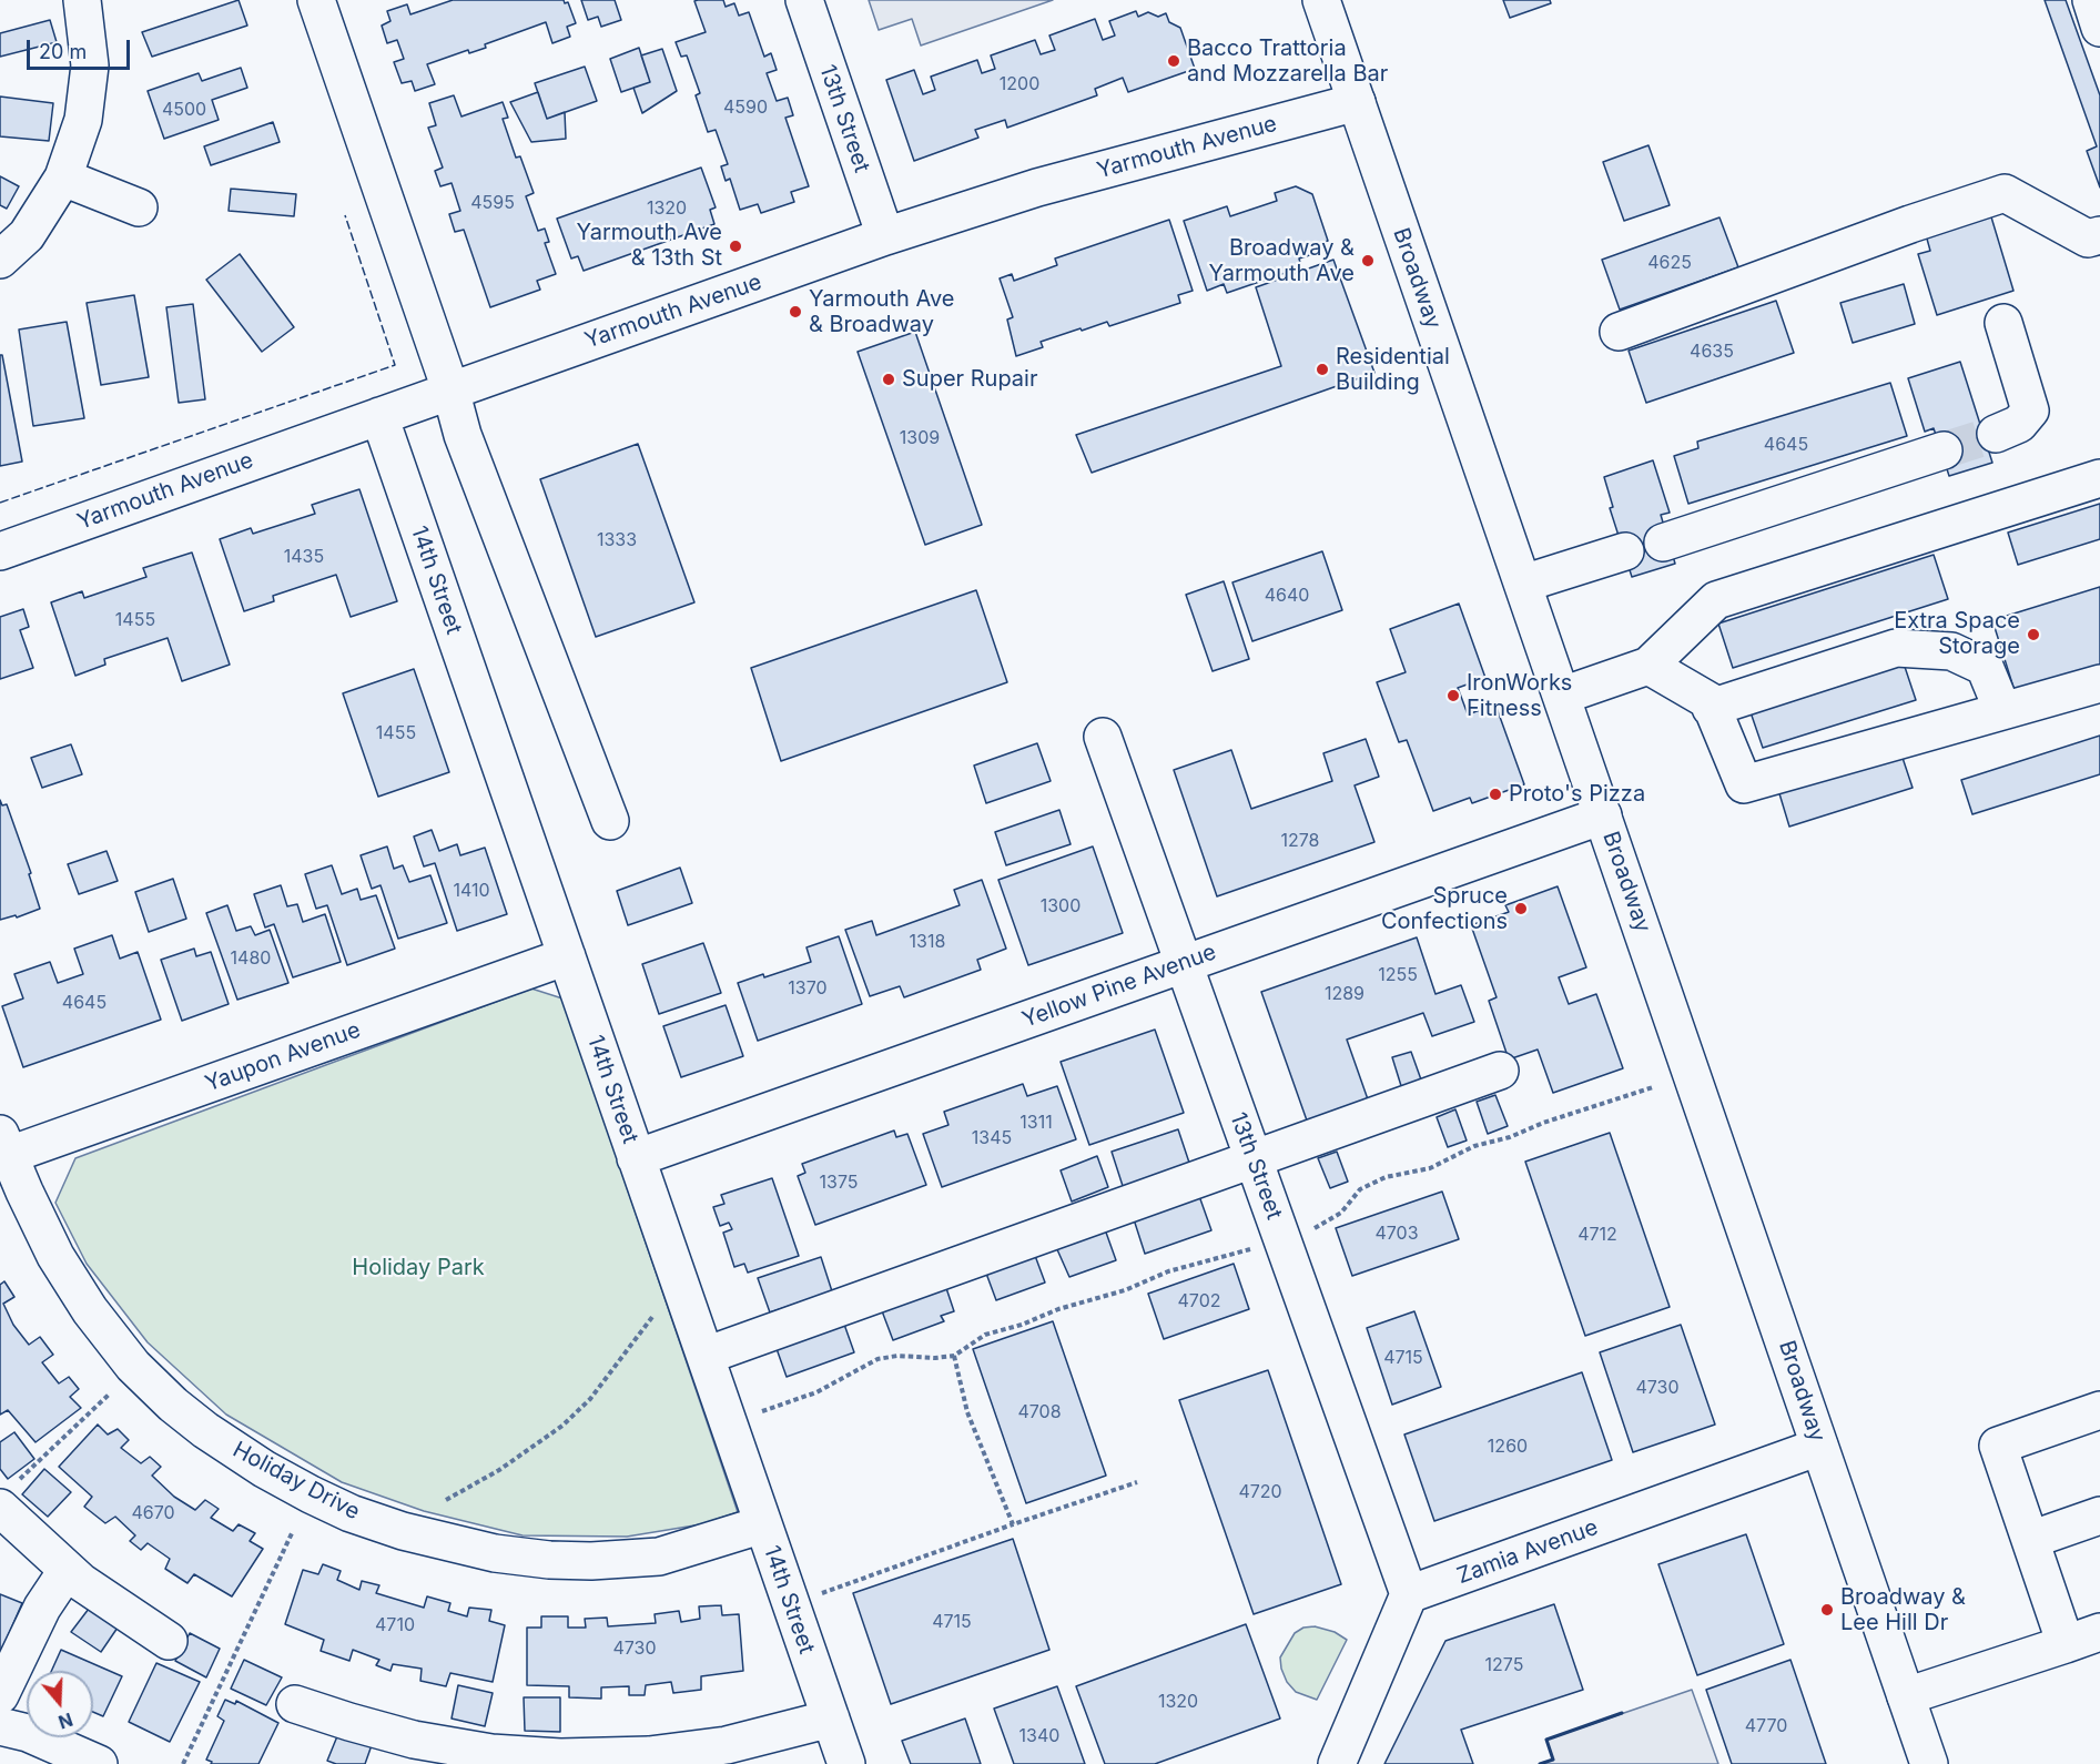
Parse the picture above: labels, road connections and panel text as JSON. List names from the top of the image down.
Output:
{
  "streets": {
    "street": [
      "13th Street",
      "Yarmouth Avenue",
      "Broadway",
      "14th Street",
      "Yellow Pine Avenue",
      "Yaupon Avenue",
      "Holiday Drive",
      "Zamia Avenue"
    ]
  },
  "crossings": [
    ["13th Street", "Yarmouth Avenue"],
    ["13th Street", "Yellow Pine Avenue"],
    ["13th Street", "Zamia Avenue"],
    ["Yarmouth Avenue", "Broadway"],
    ["Yarmouth Avenue", "14th Street"],
    ["Broadway", "Yellow Pine Avenue"],
    ["Broadway", "Zamia Avenue"],
    ["14th Street", "Yellow Pine Avenue"],
    ["14th Street", "Yaupon Avenue"],
    ["14th Street", "Holiday Drive"],
    ["Yaupon Avenue", "Holiday Drive"]
  ],
  "parks": ["Holiday Park"],
  "places": [
    "Bacco Trattoria and Mozzarella Bar",
    "Yarmouth Ave & 13th St",
    "Broadway & Yarmouth Ave",
    "Yarmouth Ave & Broadway",
    "Residential Building",
    "Super Rupair",
    "Extra Space Storage",
    "IronWorks Fitness",
    "Proto's Pizza",
    "Spruce Confections",
    "Broadway & Lee Hill Dr"
  ],
  "house_numbers": [
    "1200",
    "4590",
    "4500",
    "4595",
    "1320",
    "4625",
    "4635",
    "1309",
    "4645",
    "1333",
    "1435",
    "4640",
    "1455",
    "1455",
    "1278",
    "1410",
    "1300",
    "1318",
    "1480",
    "1255",
    "1370",
    "1289",
    "4645",
    "1311",
    "1345",
    "1375",
    "4703",
    "4712",
    "4702",
    "4715",
    "4730",
    "4708",
    "1260",
    "4720",
    "4670",
    "4715",
    "4710",
    "4730",
    "1275",
    "1320",
    "4770",
    "1340"
  ],
  "scale_bar": "20 m",
  "north": "bottom"
}
